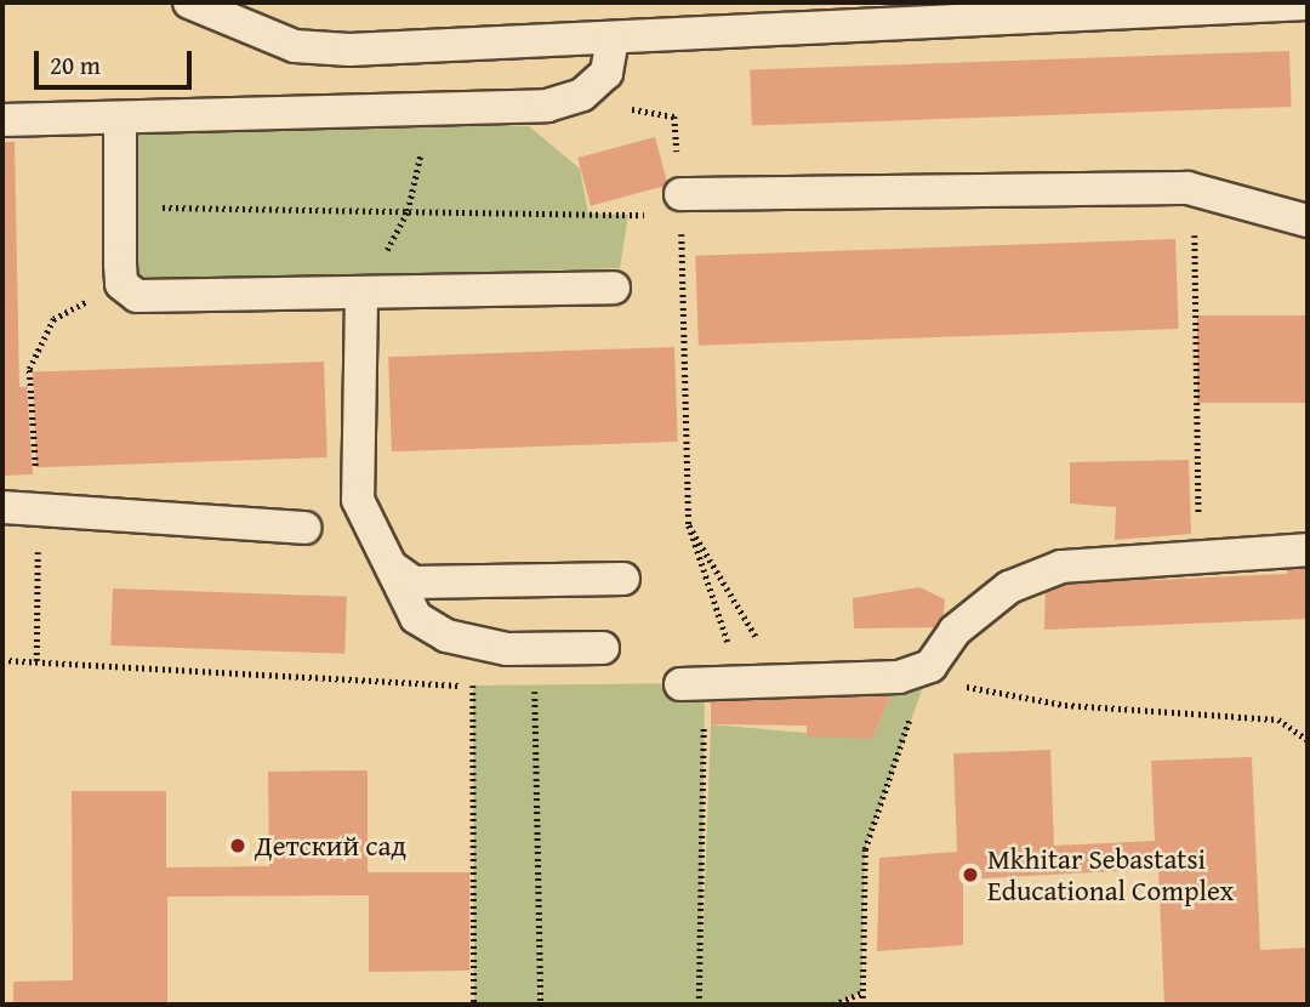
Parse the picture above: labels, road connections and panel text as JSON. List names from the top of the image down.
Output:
{
  "places": ["Детский сад", "Mkhitar Sebastatsi Educational Complex"],
  "scale_bar": "20 m"
}
